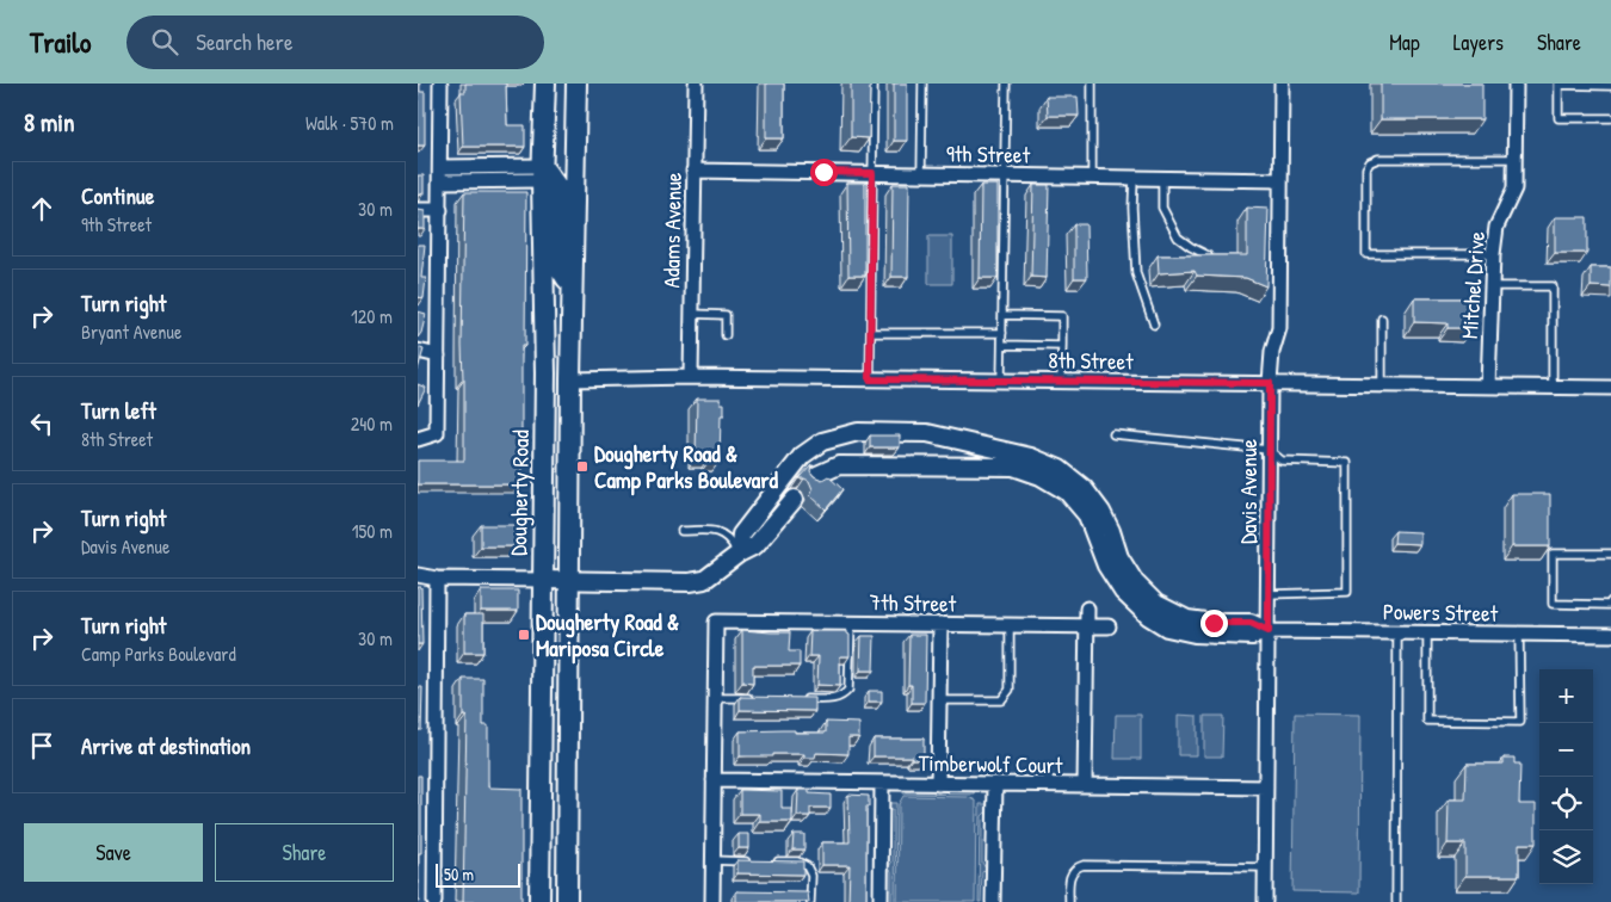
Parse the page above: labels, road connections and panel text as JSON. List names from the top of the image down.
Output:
{
  "streets": {
    "main road": ["Dougherty Road"],
    "street": [
      "9th Street",
      "Adams Avenue",
      "Mitchel Drive",
      "8th Street",
      "Davis Avenue",
      "7th Street",
      "Powers Street",
      "Timberwolf Court"
    ]
  },
  "crossings": [
    ["9th Street", "Adams Avenue"],
    ["9th Street", "Davis Avenue"],
    ["Adams Avenue", "8th Street"],
    ["Mitchel Drive", "8th Street"],
    ["8th Street", "Davis Avenue"],
    ["Davis Avenue", "Powers Street"],
    ["Davis Avenue", "Timberwolf Court"]
  ],
  "places": {
    "transit": ["Dougherty Road & Camp Parks Boulevard", "Dougherty Road & Mariposa Circle"]
  },
  "scale_bar": "50 m",
  "page": {
    "header": "Trailo",
    "search": "Search here",
    "nav": ["Map", "Layers", "Share"],
    "heading": ["8 min", "Walk · 570 m"],
    "list": [
      ["Continue", "9th Street", "30 m"],
      ["Turn right", "Bryant Avenue", "120 m"],
      ["Turn left", "8th Street", "240 m"],
      ["Turn right", "Davis Avenue", "150 m"],
      ["Turn right", "Camp Parks Boulevard", "30 m"],
      "Arrive at destination"
    ],
    "map_buttons": ["+", "−"],
    "buttons": ["Save", "Share"],
    "scale": "50 m"
  }
}
